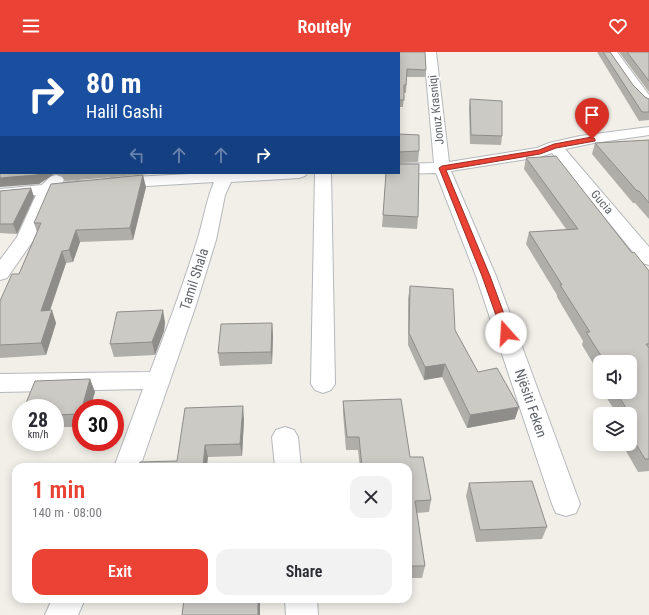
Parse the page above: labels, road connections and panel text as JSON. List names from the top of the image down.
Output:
{
  "streets": {
    "street": [
      "Jonuz Krasniqi",
      "Gucia",
      "Tamil Shala",
      "Njësiti Feken"
    ]
  },
  "crossings": [
    ["Jonuz Krasniqi", "Njësiti Feken"]
  ],
  "page": {
    "header": "Routely",
    "turn": ["80 m", "Halil Gashi"],
    "speed": "28 km/h",
    "limit": "30",
    "heading": ["1 min", "140 m · 08:00"],
    "buttons": ["Exit", "Share"]
  }
}
